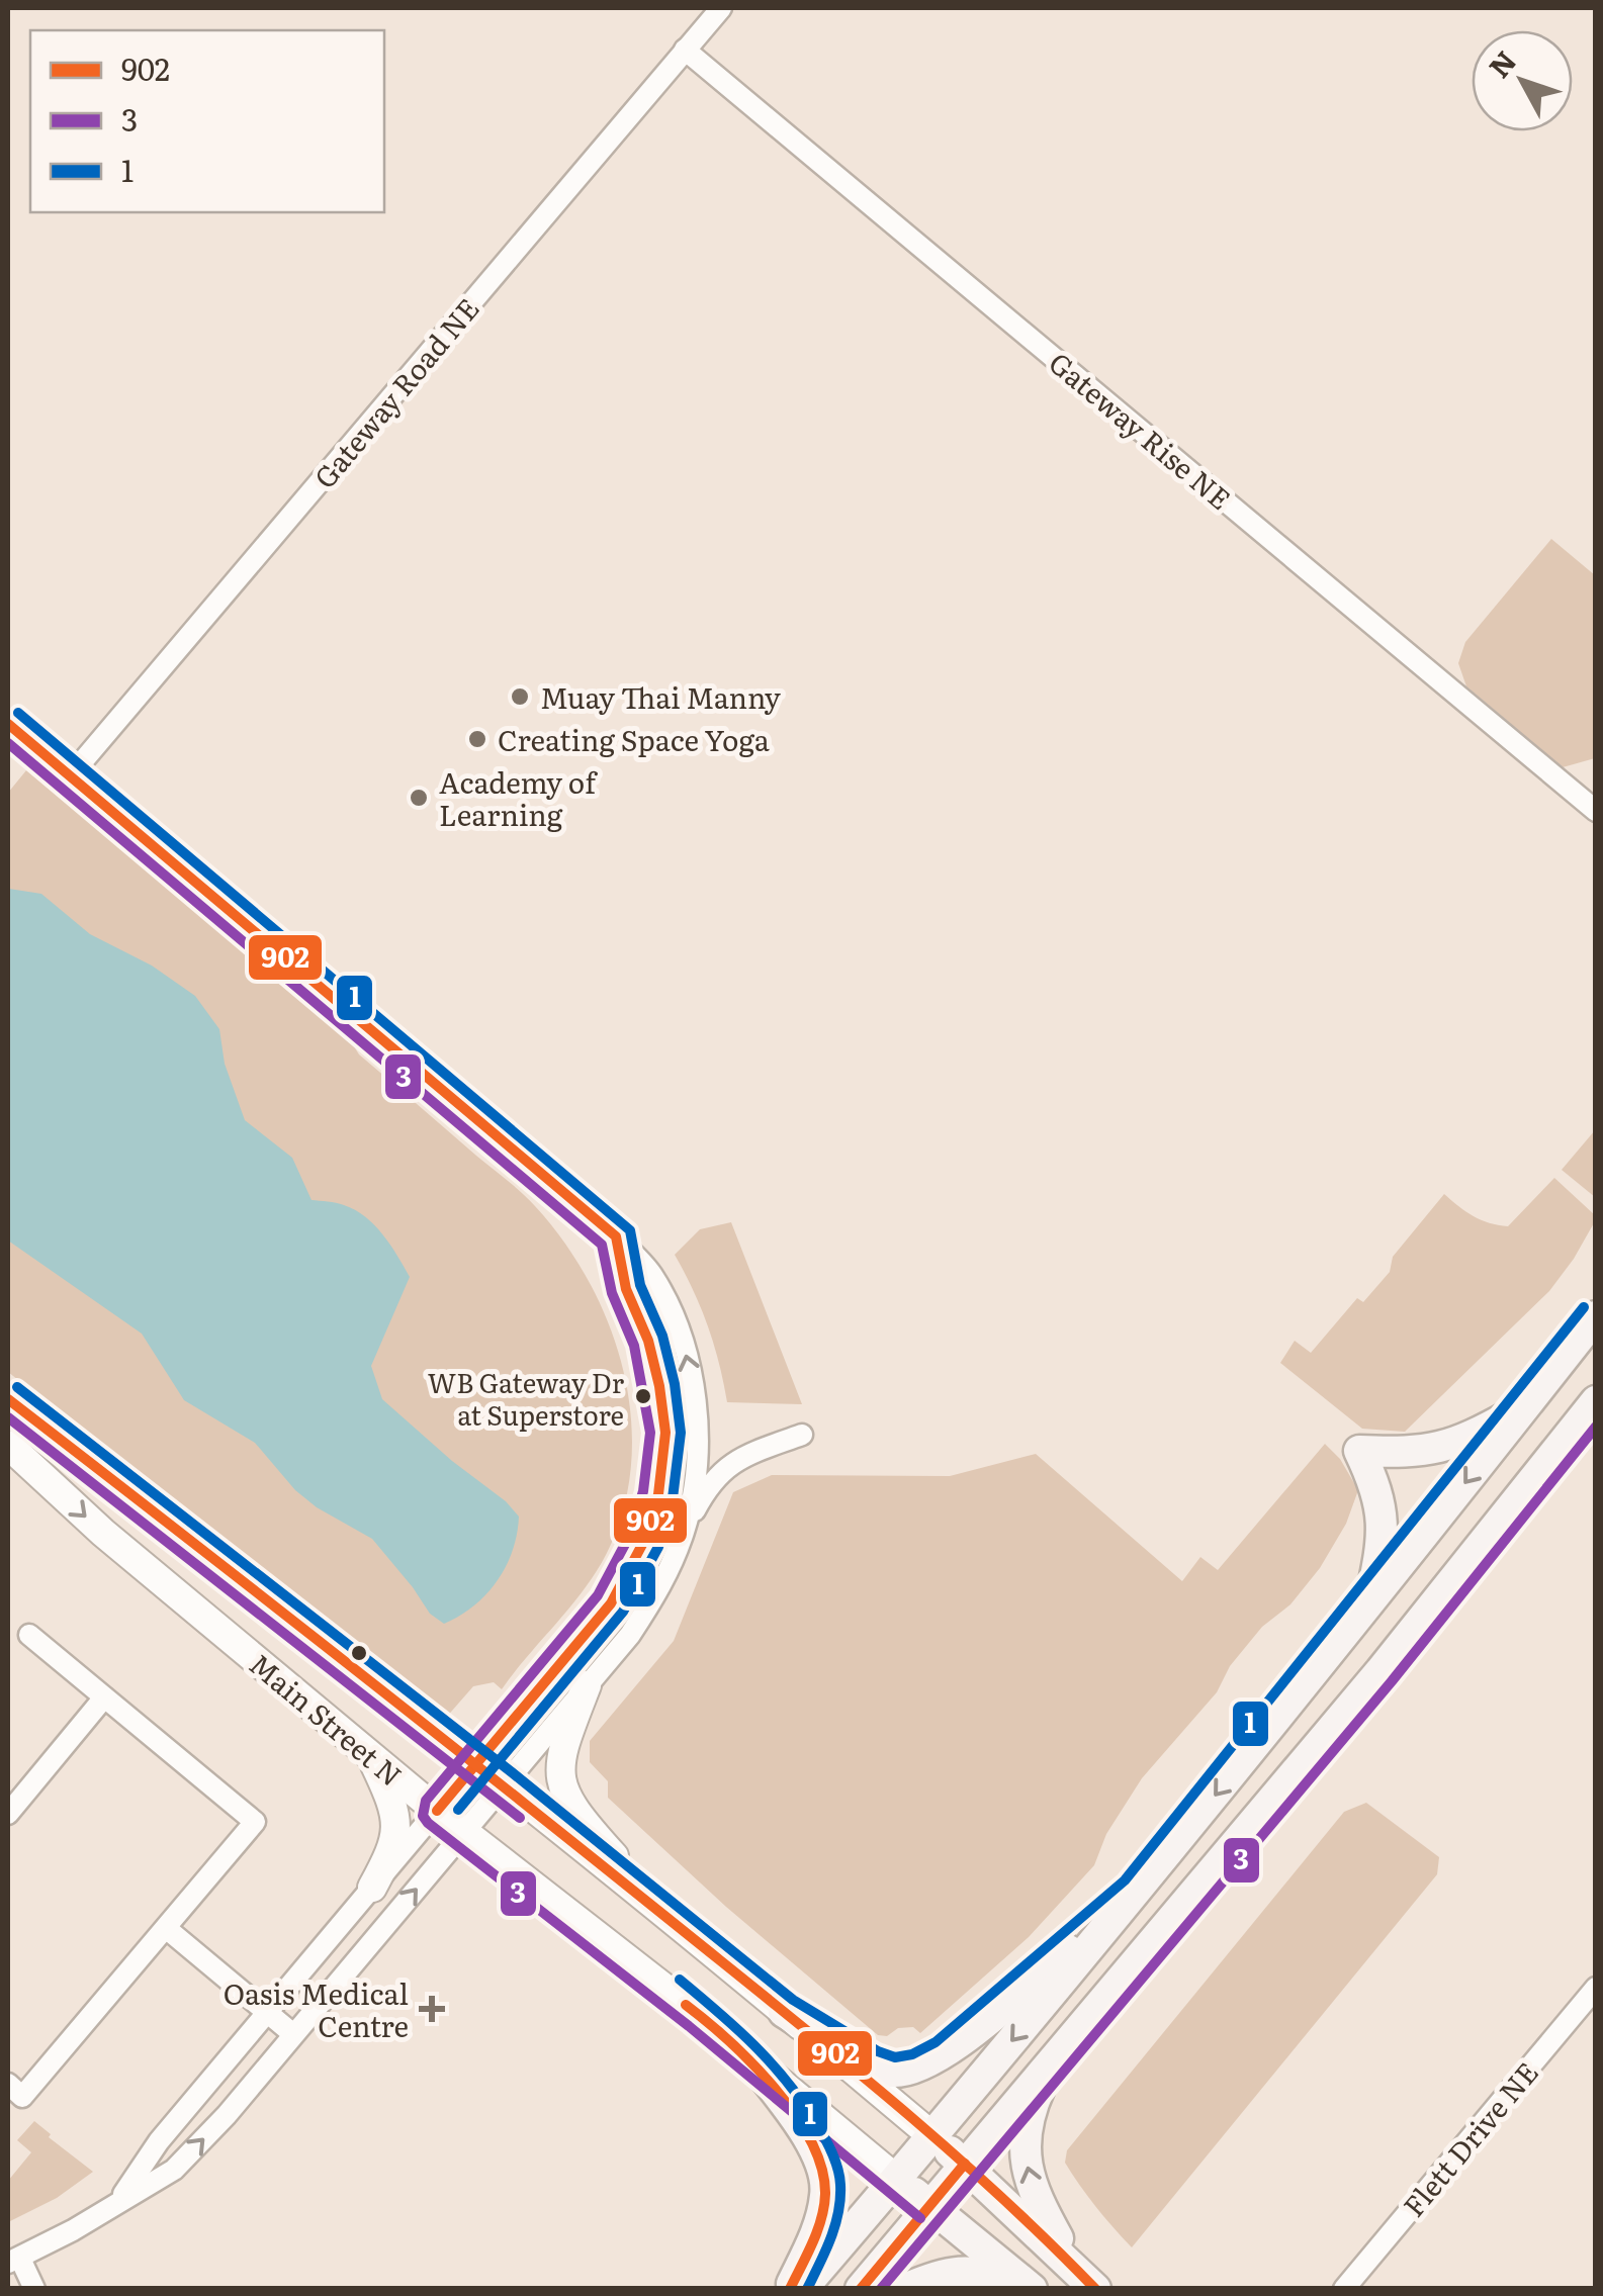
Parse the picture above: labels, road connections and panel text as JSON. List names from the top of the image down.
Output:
{
  "streets": {
    "main road": ["Main Street N"],
    "street": ["Gateway Road NE", "Gateway Rise NE", "Flett Drive NE"]
  },
  "crossings": [
    ["Gateway Road NE", "Gateway Rise NE"]
  ],
  "places": {
    "other": [
      "Muay Thai Manny",
      "Creating Space Yoga",
      "Academy of Learning",
      "WB Gateway Dr at Superstore"
    ],
    "health": ["Oasis Medical Centre"]
  },
  "lines": ["transit line 1", "transit line 902", "transit line 3"],
  "legend": ["902", "3", "1"],
  "north": "top left"
}
